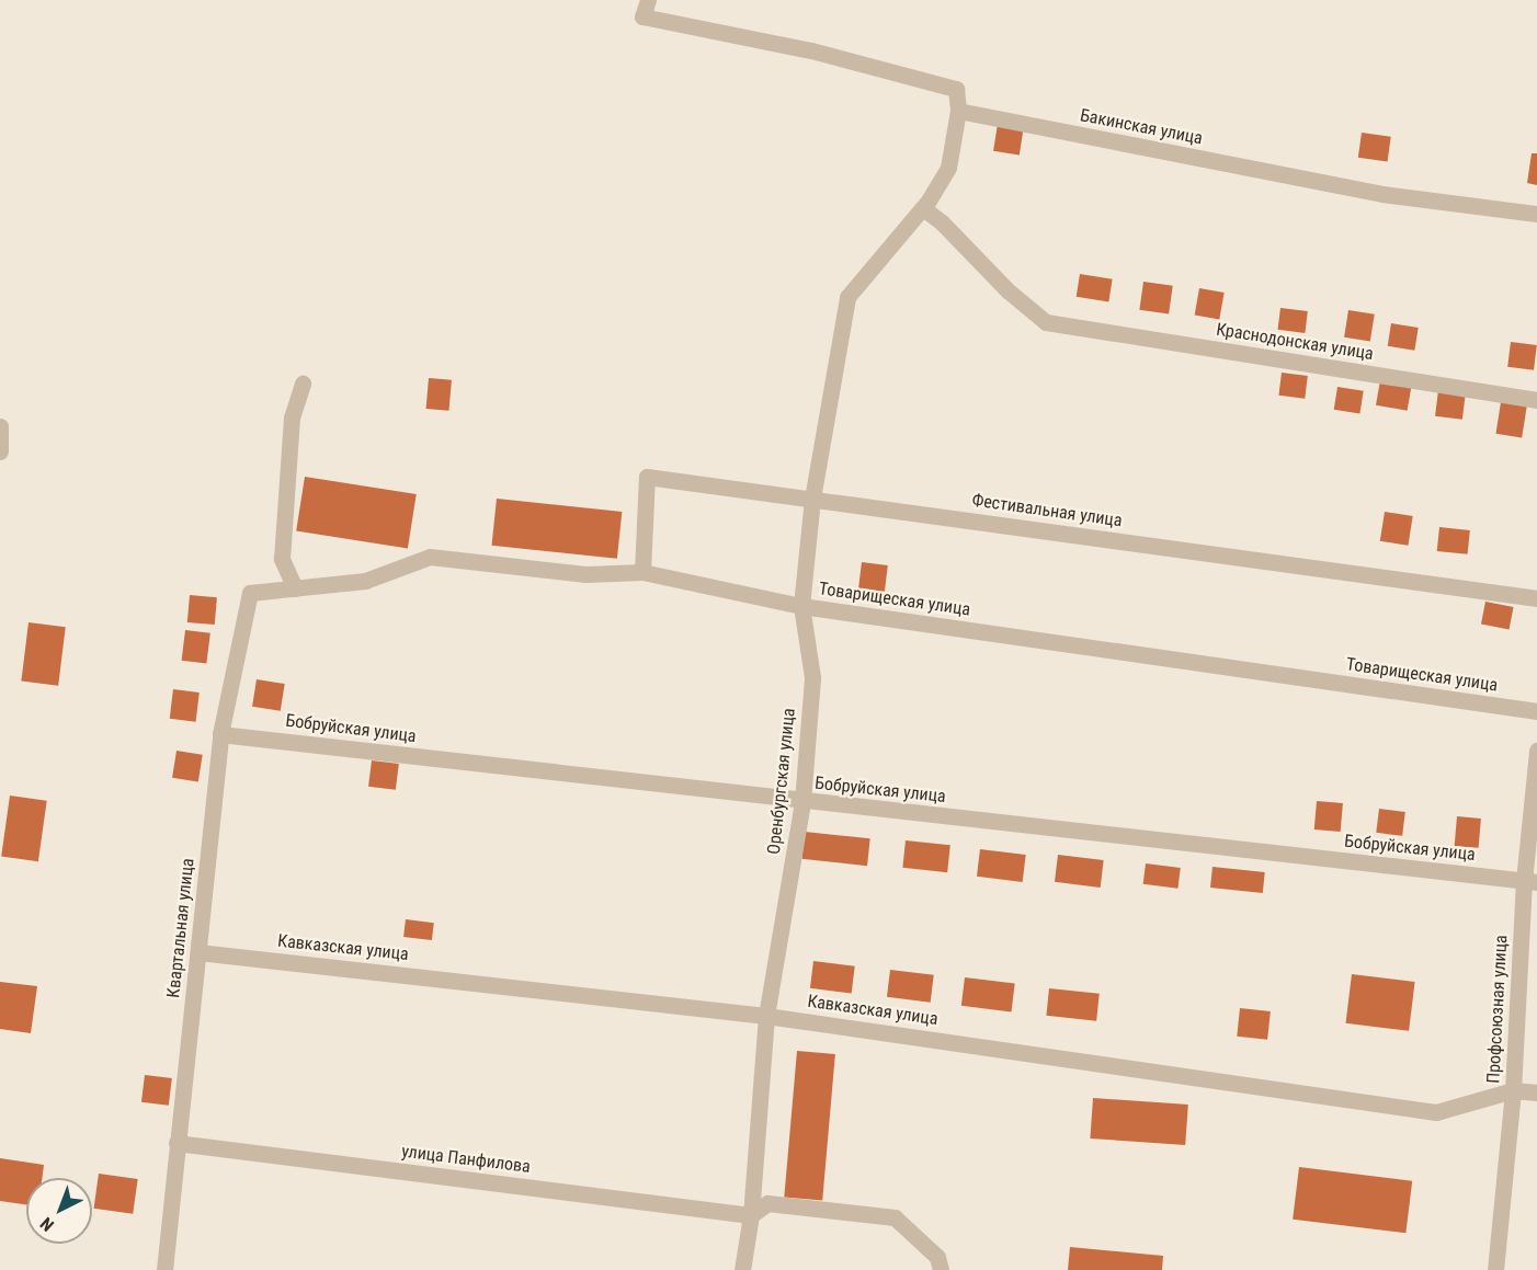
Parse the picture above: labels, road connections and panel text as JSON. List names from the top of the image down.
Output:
{
  "streets": {
    "street": [
      "Бакинская улица",
      "Краснодонская улица",
      "Фестивальная улица",
      "Товарищеская улица",
      "Бобруйская улица",
      "Оренбургская улица",
      "Квартальная улица",
      "Кавказская улица",
      "Профсоюзная улица",
      "улица Панфилова"
    ]
  },
  "crossings": [
    ["Краснодонская улица", "Оренбургская улица"],
    ["Фестивальная улица", "Товарищеская улица"],
    ["Фестивальная улица", "Оренбургская улица"],
    ["Товарищеская улица", "Оренбургская улица"],
    ["Товарищеская улица", "Квартальная улица"],
    ["Бобруйская улица", "Оренбургская улица"],
    ["Бобруйская улица", "Квартальная улица"],
    ["Бобруйская улица", "Профсоюзная улица"],
    ["Оренбургская улица", "Кавказская улица"],
    ["Оренбургская улица", "улица Панфилова"],
    ["Квартальная улица", "Кавказская улица"],
    ["Квартальная улица", "улица Панфилова"],
    ["Кавказская улица", "Профсоюзная улица"]
  ],
  "north": "bottom left"
}
